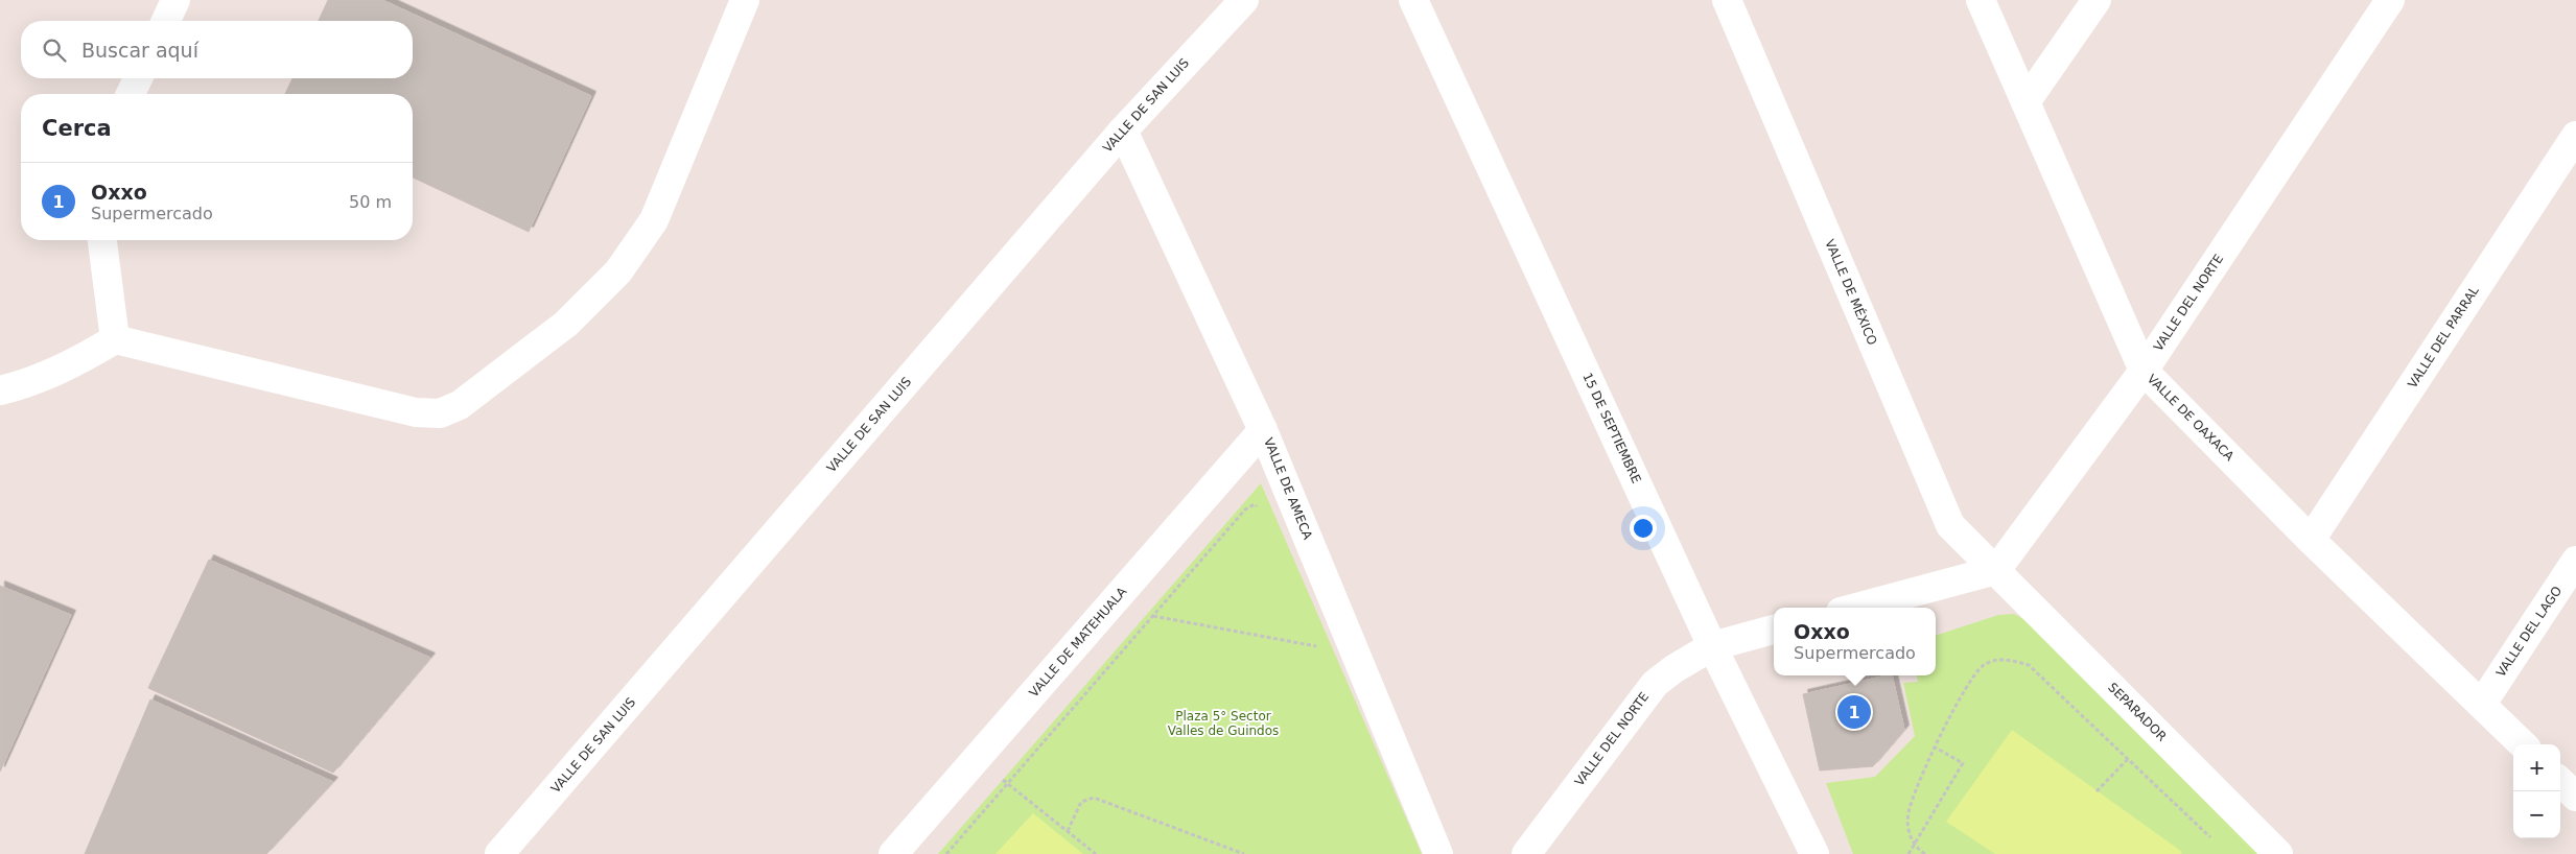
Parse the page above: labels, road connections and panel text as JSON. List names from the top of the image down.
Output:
{
  "streets": {
    "street": [
      "VALLE DE SAN LUIS",
      "VALLE DE MÉXICO",
      "VALLE DEL NORTE",
      "VALLE DEL PARRAL",
      "VALLE DE OAXACA",
      "15 DE SEPTIEMBRE",
      "VALLE DE AMECA",
      "VALLE DEL LAGO",
      "VALLE DE MATEHUALA",
      "SEPARADOR"
    ]
  },
  "crossings": [
    ["VALLE DE SAN LUIS", "VALLE DE AMECA"],
    ["VALLE DE MÉXICO", "VALLE DEL NORTE"],
    ["VALLE DE MÉXICO", "SEPARADOR"],
    ["VALLE DEL NORTE", "VALLE DE OAXACA"],
    ["VALLE DEL NORTE", "15 DE SEPTIEMBRE"],
    ["VALLE DEL NORTE", "SEPARADOR"],
    ["VALLE DEL PARRAL", "VALLE DE OAXACA"],
    ["VALLE DE OAXACA", "VALLE DEL LAGO"],
    ["VALLE DE AMECA", "VALLE DE MATEHUALA"]
  ],
  "parks": ["Plaza 5° Sector Valles de Guindos"],
  "page": {
    "search": "Buscar aquí",
    "heading": "Cerca",
    "list": [
      {
        "mark": "1",
        "name": "Oxxo",
        "note": "Supermercado",
        "value": "50 m"
      }
    ],
    "popup": ["Oxxo", "Supermercado"],
    "pins": "1",
    "map_buttons": ["+", "−"]
  }
}
